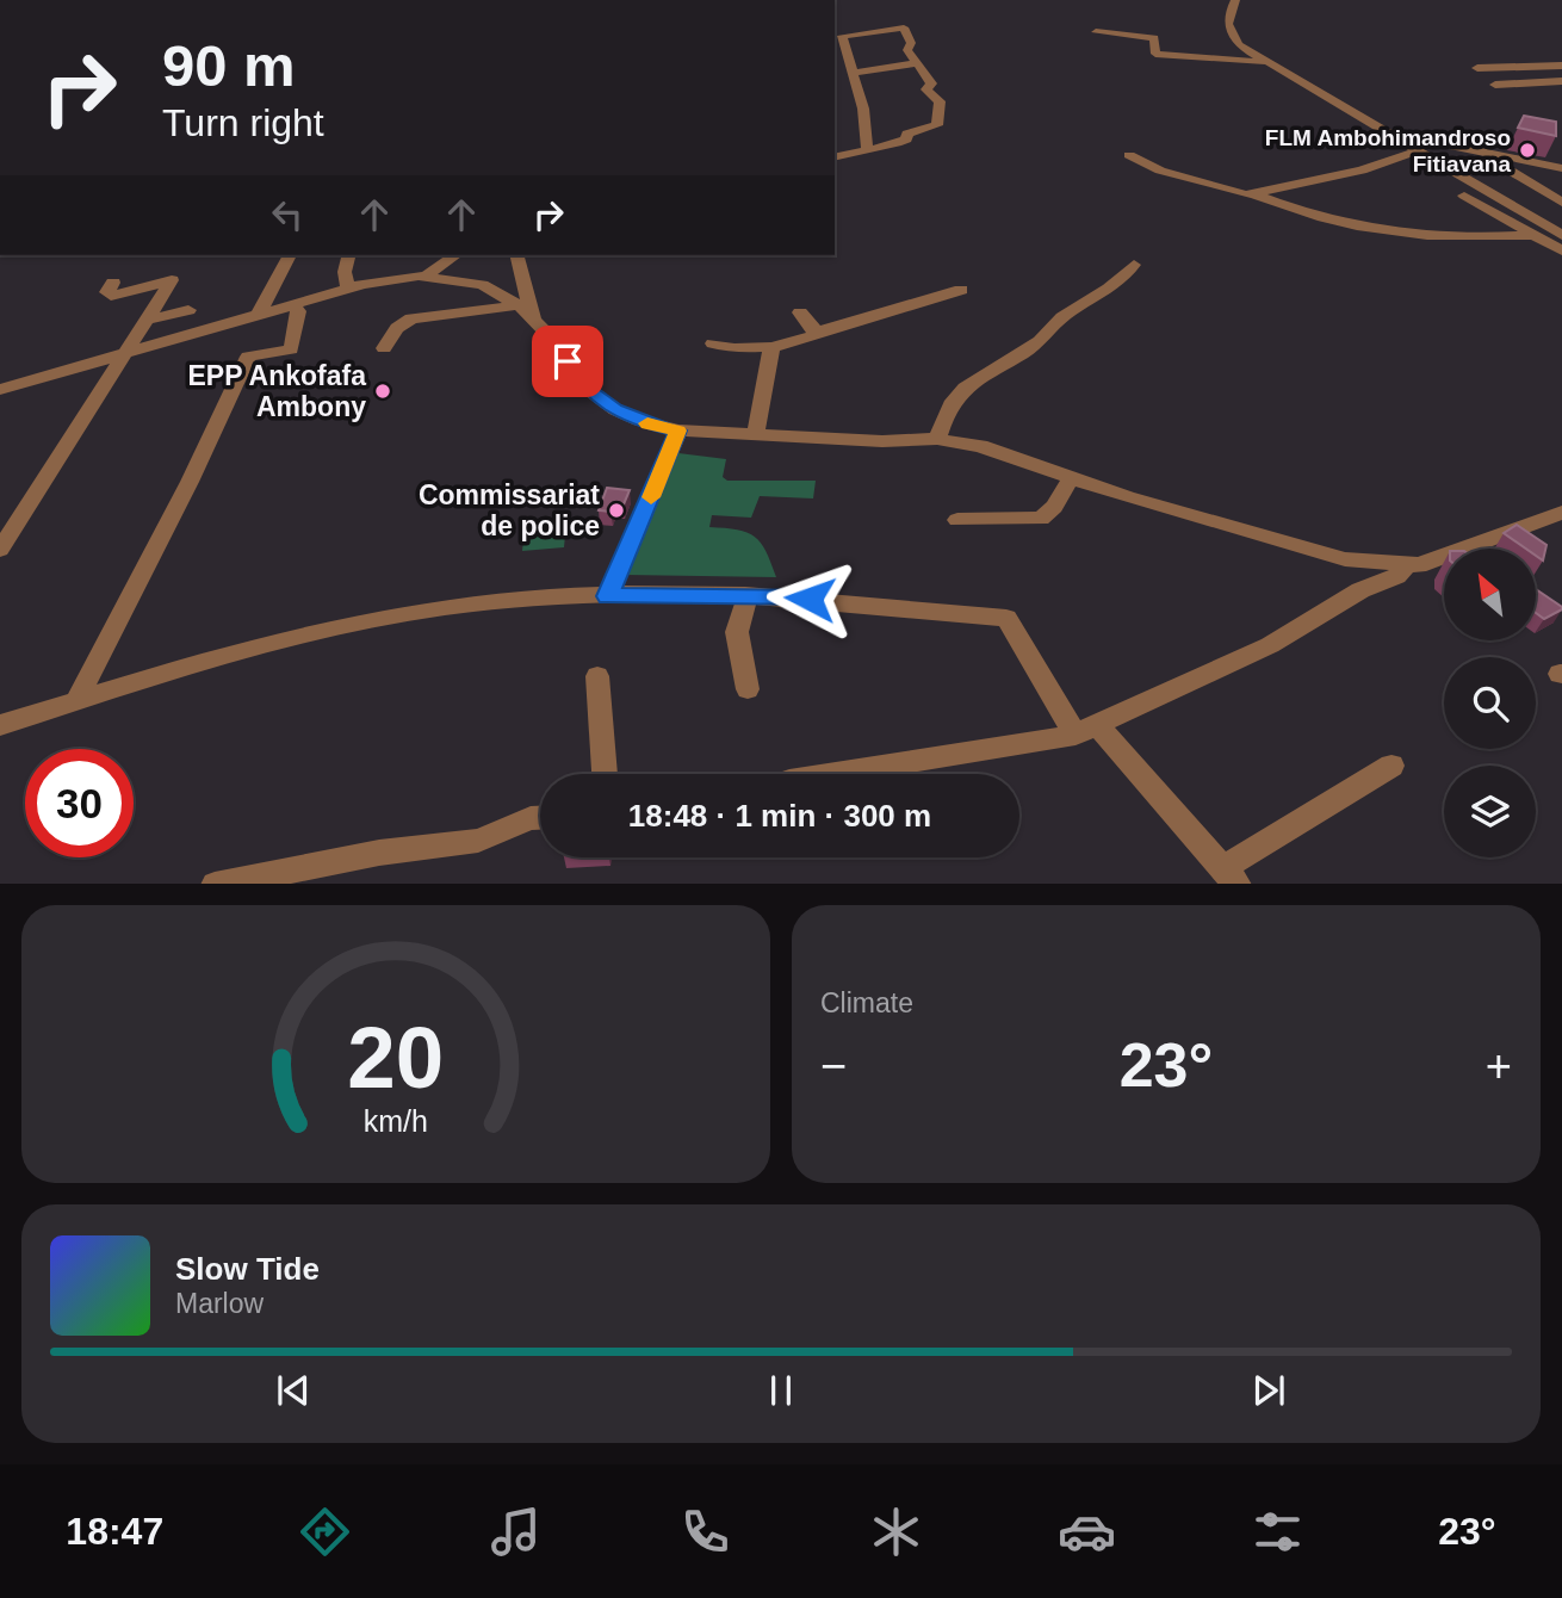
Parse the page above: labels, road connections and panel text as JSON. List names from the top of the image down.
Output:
{
  "places": ["FLM Ambohimandroso Fitiavana", "EPP Ankofafa Ambony", "Commissariat de police"],
  "north": "top left",
  "page": {
    "turn": ["90 m", "Turn right"],
    "limit": "30",
    "trip": "18:48 · 1 min · 300 m",
    "tile": "Climate",
    "heat": ["−", "23°", "+"],
    "song": ["Slow Tide", "Marlow"],
    "tabs": ["18:47", "23°"],
    "gauge": ["20", "km/h"]
  }
}
